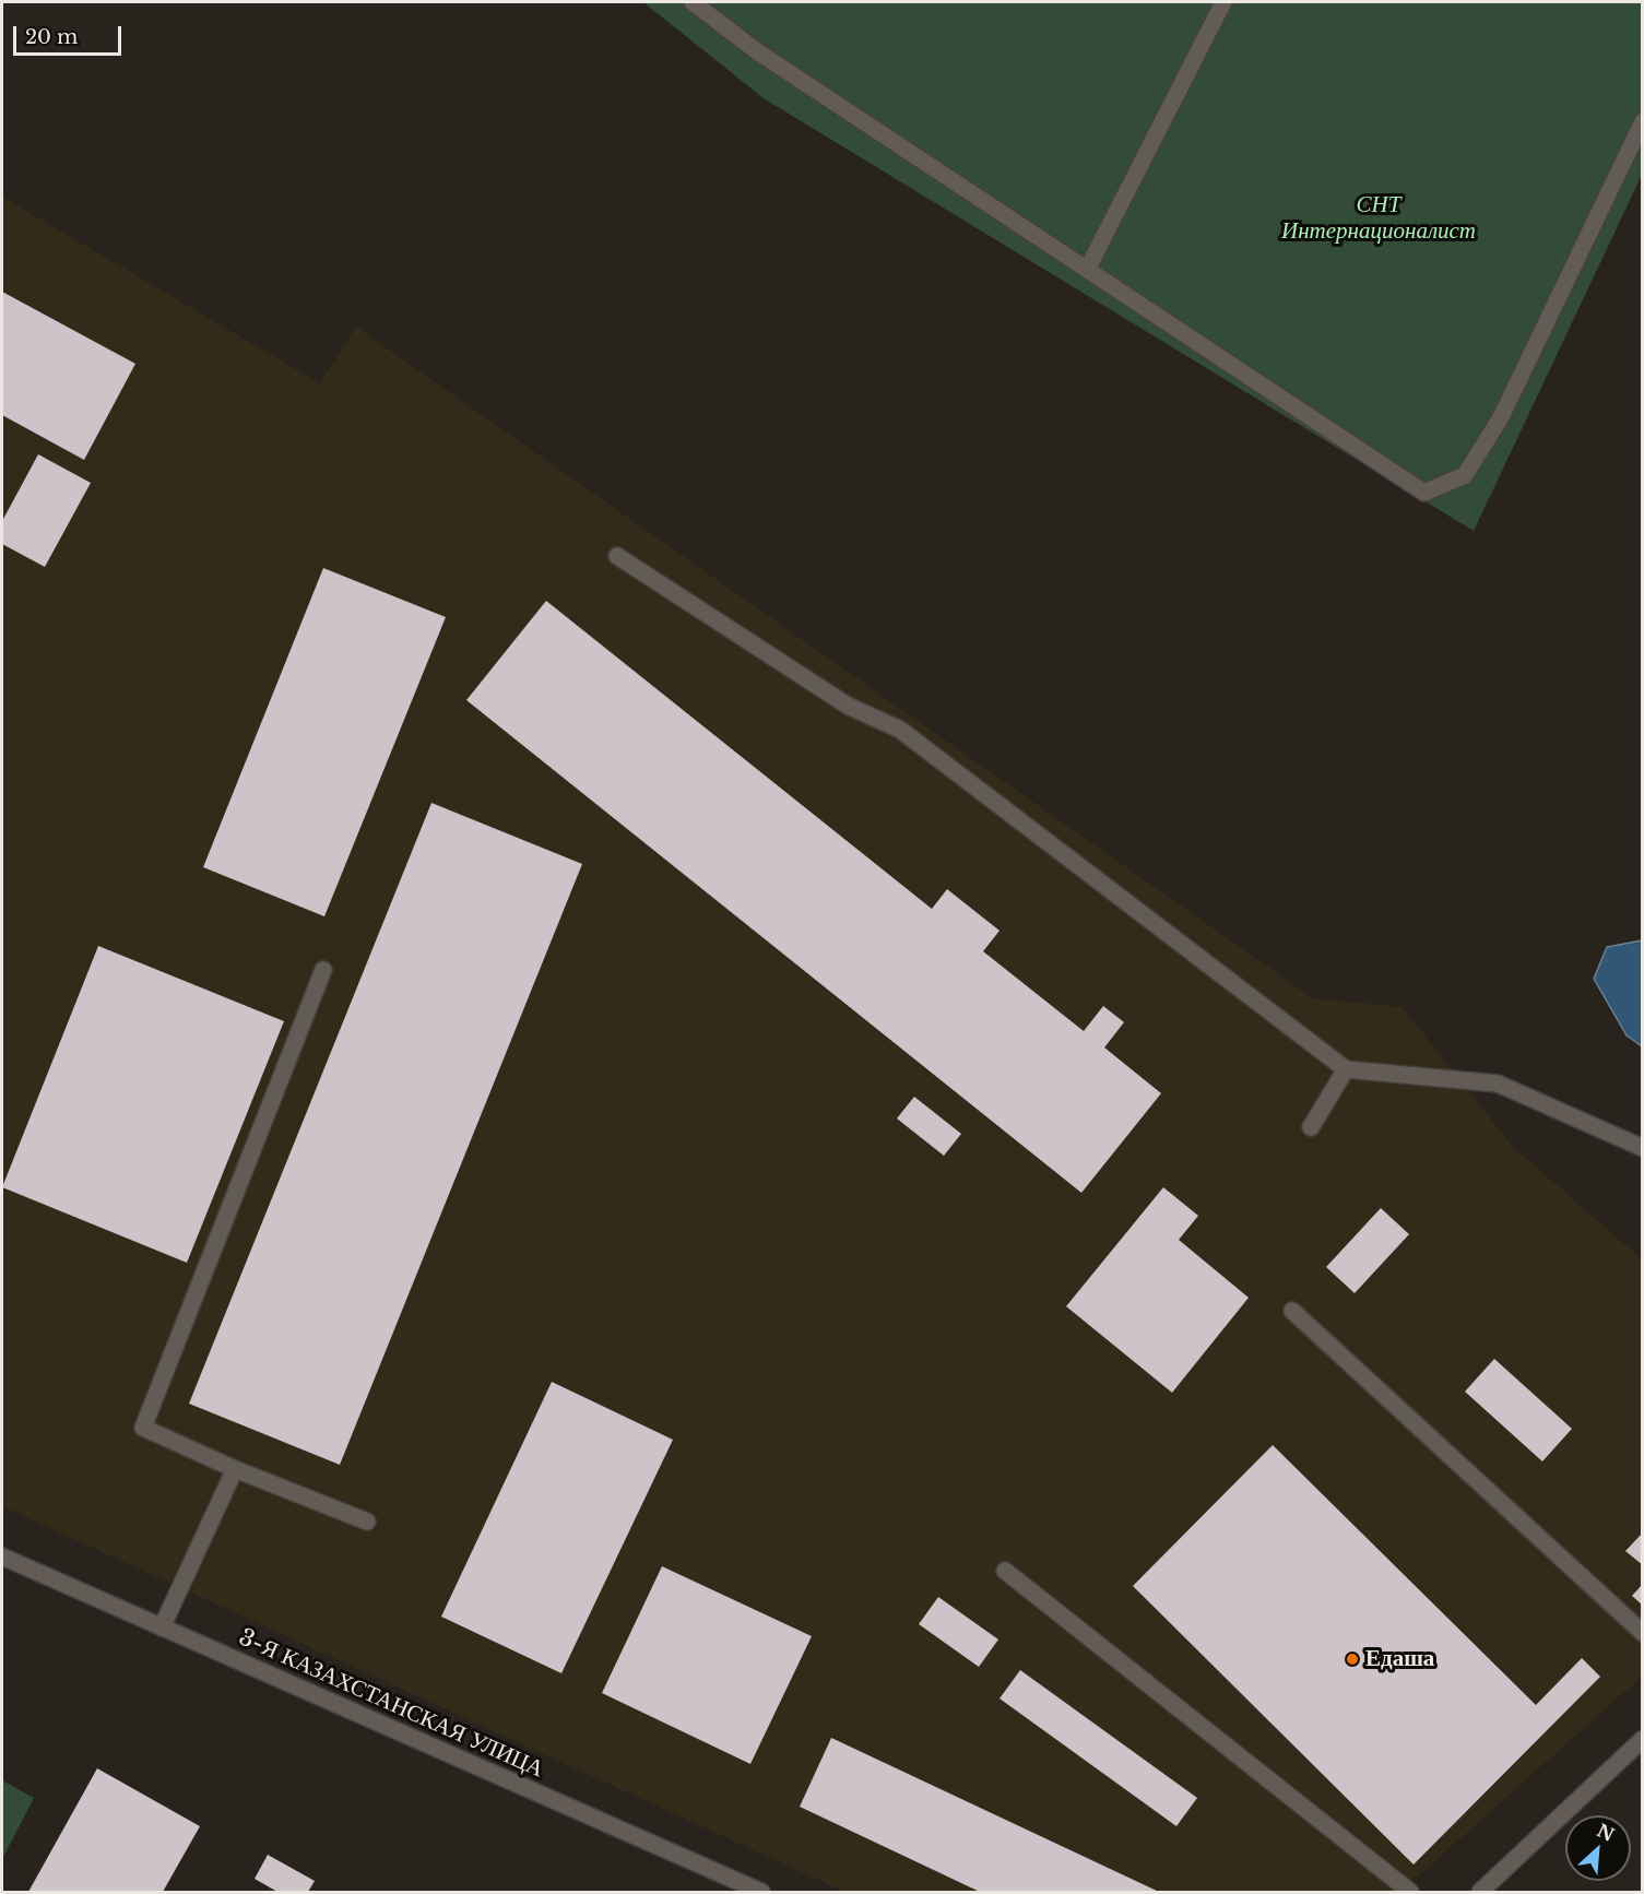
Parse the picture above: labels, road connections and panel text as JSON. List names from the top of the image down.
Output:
{
  "streets": {
    "street": ["3-Я КАЗАХСТАНСКАЯ УЛИЦА"]
  },
  "parks": ["СНТ Интернационалист"],
  "places": ["Едаша"],
  "scale_bar": "20 m",
  "north": "top right"
}
